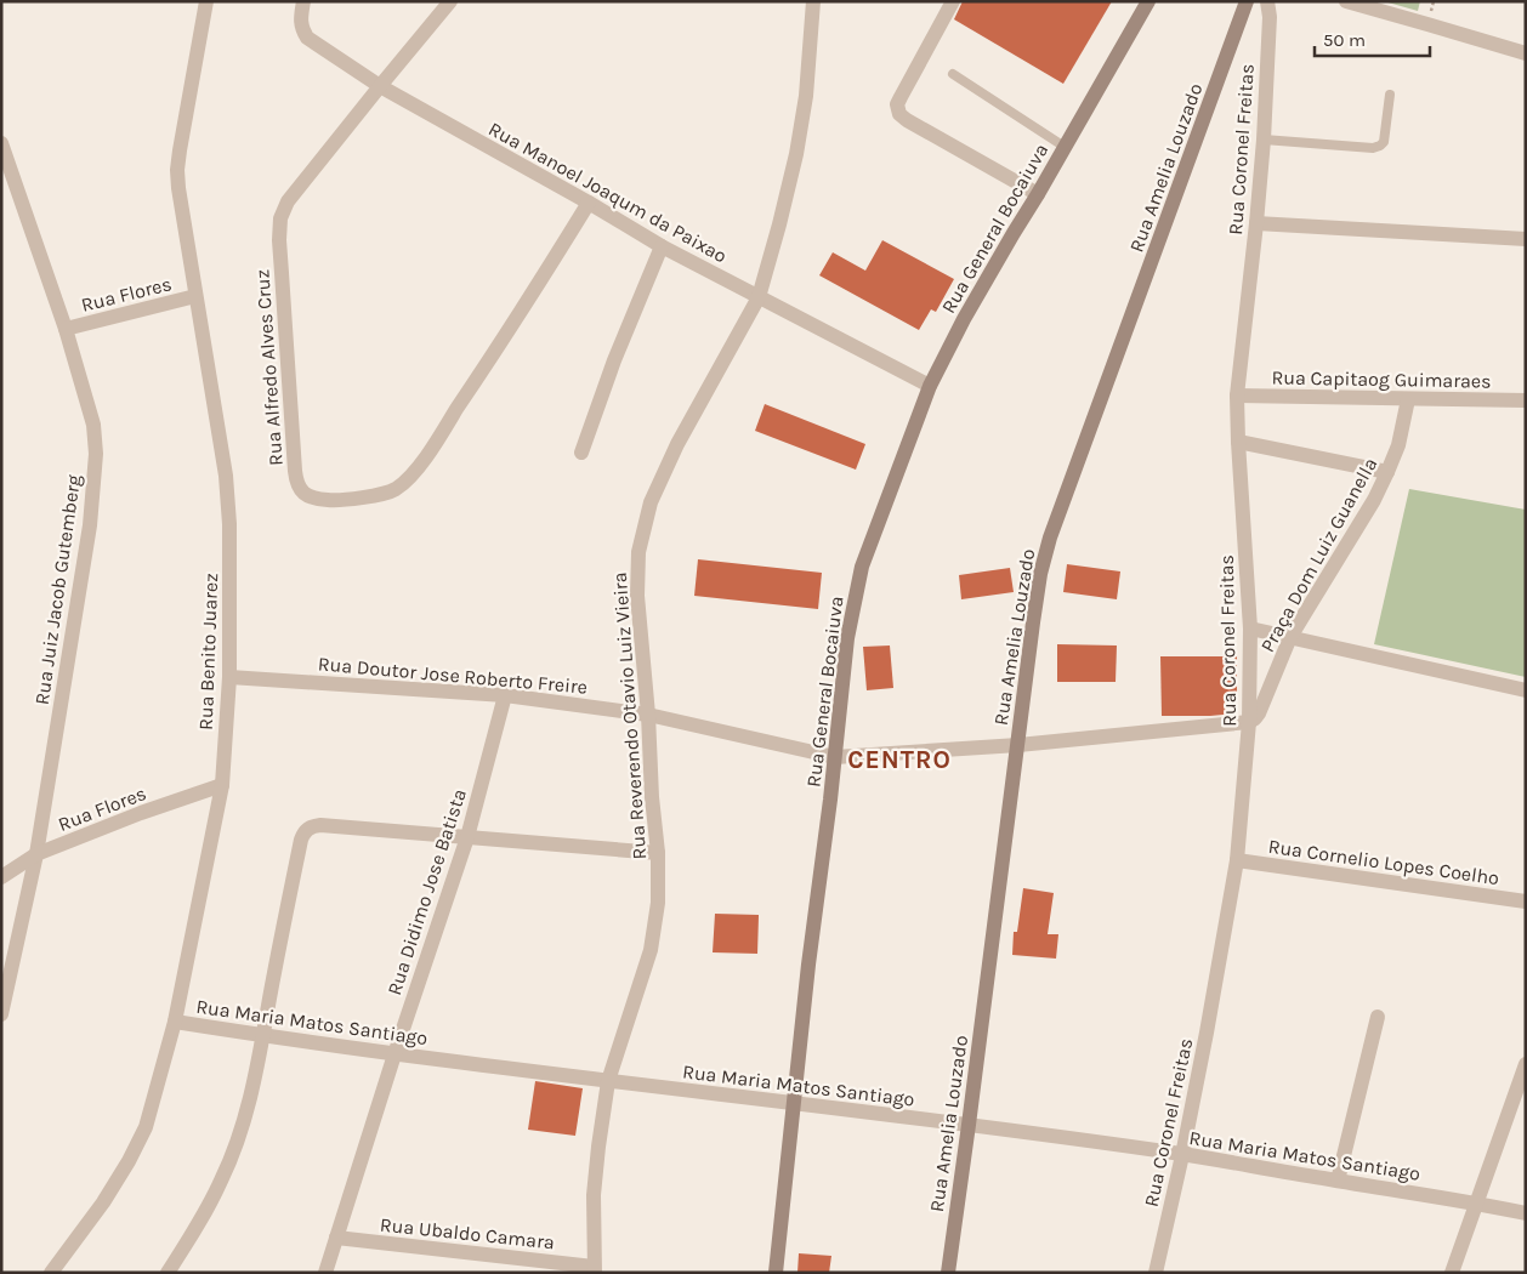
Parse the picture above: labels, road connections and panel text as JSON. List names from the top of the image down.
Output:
{
  "streets": {
    "main road": ["Rua Amelia Louzado", "Rua General Bocaiuva"],
    "street": [
      "Rua Coronel Freitas",
      "Rua Manoel Joaqum da Paixao",
      "Rua Flores",
      "Rua Alfredo Alves Cruz",
      "Rua Capitaog Guimaraes",
      "Praça Dom Luiz Guanella",
      "Rua Juiz Jacob Gutemberg",
      "Rua Benito Juarez",
      "Rua Doutor Jose Roberto Freire",
      "Rua Reverendo Otavio Luiz Vieira",
      "Rua Cornelio Lopes Coelho",
      "Rua Didimo Jose Batista",
      "Rua Maria Matos Santiago",
      "Rua Ubaldo Camara"
    ]
  },
  "crossings": [
    ["Rua Coronel Freitas", "Rua Capitaog Guimaraes"],
    ["Rua Coronel Freitas", "Praça Dom Luiz Guanella"],
    ["Rua Coronel Freitas", "Rua Doutor Jose Roberto Freire"],
    ["Rua Coronel Freitas", "Rua Cornelio Lopes Coelho"],
    ["Rua Coronel Freitas", "Rua Maria Matos Santiago"],
    ["Rua Amelia Louzado", "Rua Doutor Jose Roberto Freire"],
    ["Rua Amelia Louzado", "Rua Maria Matos Santiago"],
    ["Rua Manoel Joaqum da Paixao", "Rua General Bocaiuva"],
    ["Rua Manoel Joaqum da Paixao", "Rua Alfredo Alves Cruz"],
    ["Rua Manoel Joaqum da Paixao", "Rua Reverendo Otavio Luiz Vieira"],
    ["Rua General Bocaiuva", "Rua Doutor Jose Roberto Freire"],
    ["Rua General Bocaiuva", "Rua Maria Matos Santiago"],
    ["Rua Flores", "Rua Juiz Jacob Gutemberg"],
    ["Rua Flores", "Rua Benito Juarez"],
    ["Rua Capitaog Guimaraes", "Praça Dom Luiz Guanella"],
    ["Praça Dom Luiz Guanella", "Rua Doutor Jose Roberto Freire"],
    ["Rua Benito Juarez", "Rua Doutor Jose Roberto Freire"],
    ["Rua Benito Juarez", "Rua Maria Matos Santiago"],
    ["Rua Doutor Jose Roberto Freire", "Rua Reverendo Otavio Luiz Vieira"],
    ["Rua Doutor Jose Roberto Freire", "Rua Didimo Jose Batista"],
    ["Rua Reverendo Otavio Luiz Vieira", "Rua Maria Matos Santiago"],
    ["Rua Reverendo Otavio Luiz Vieira", "Rua Ubaldo Camara"],
    ["Rua Didimo Jose Batista", "Rua Maria Matos Santiago"],
    ["Rua Didimo Jose Batista", "Rua Ubaldo Camara"]
  ],
  "districts": ["CENTRO"],
  "scale_bar": "50 m"
}
